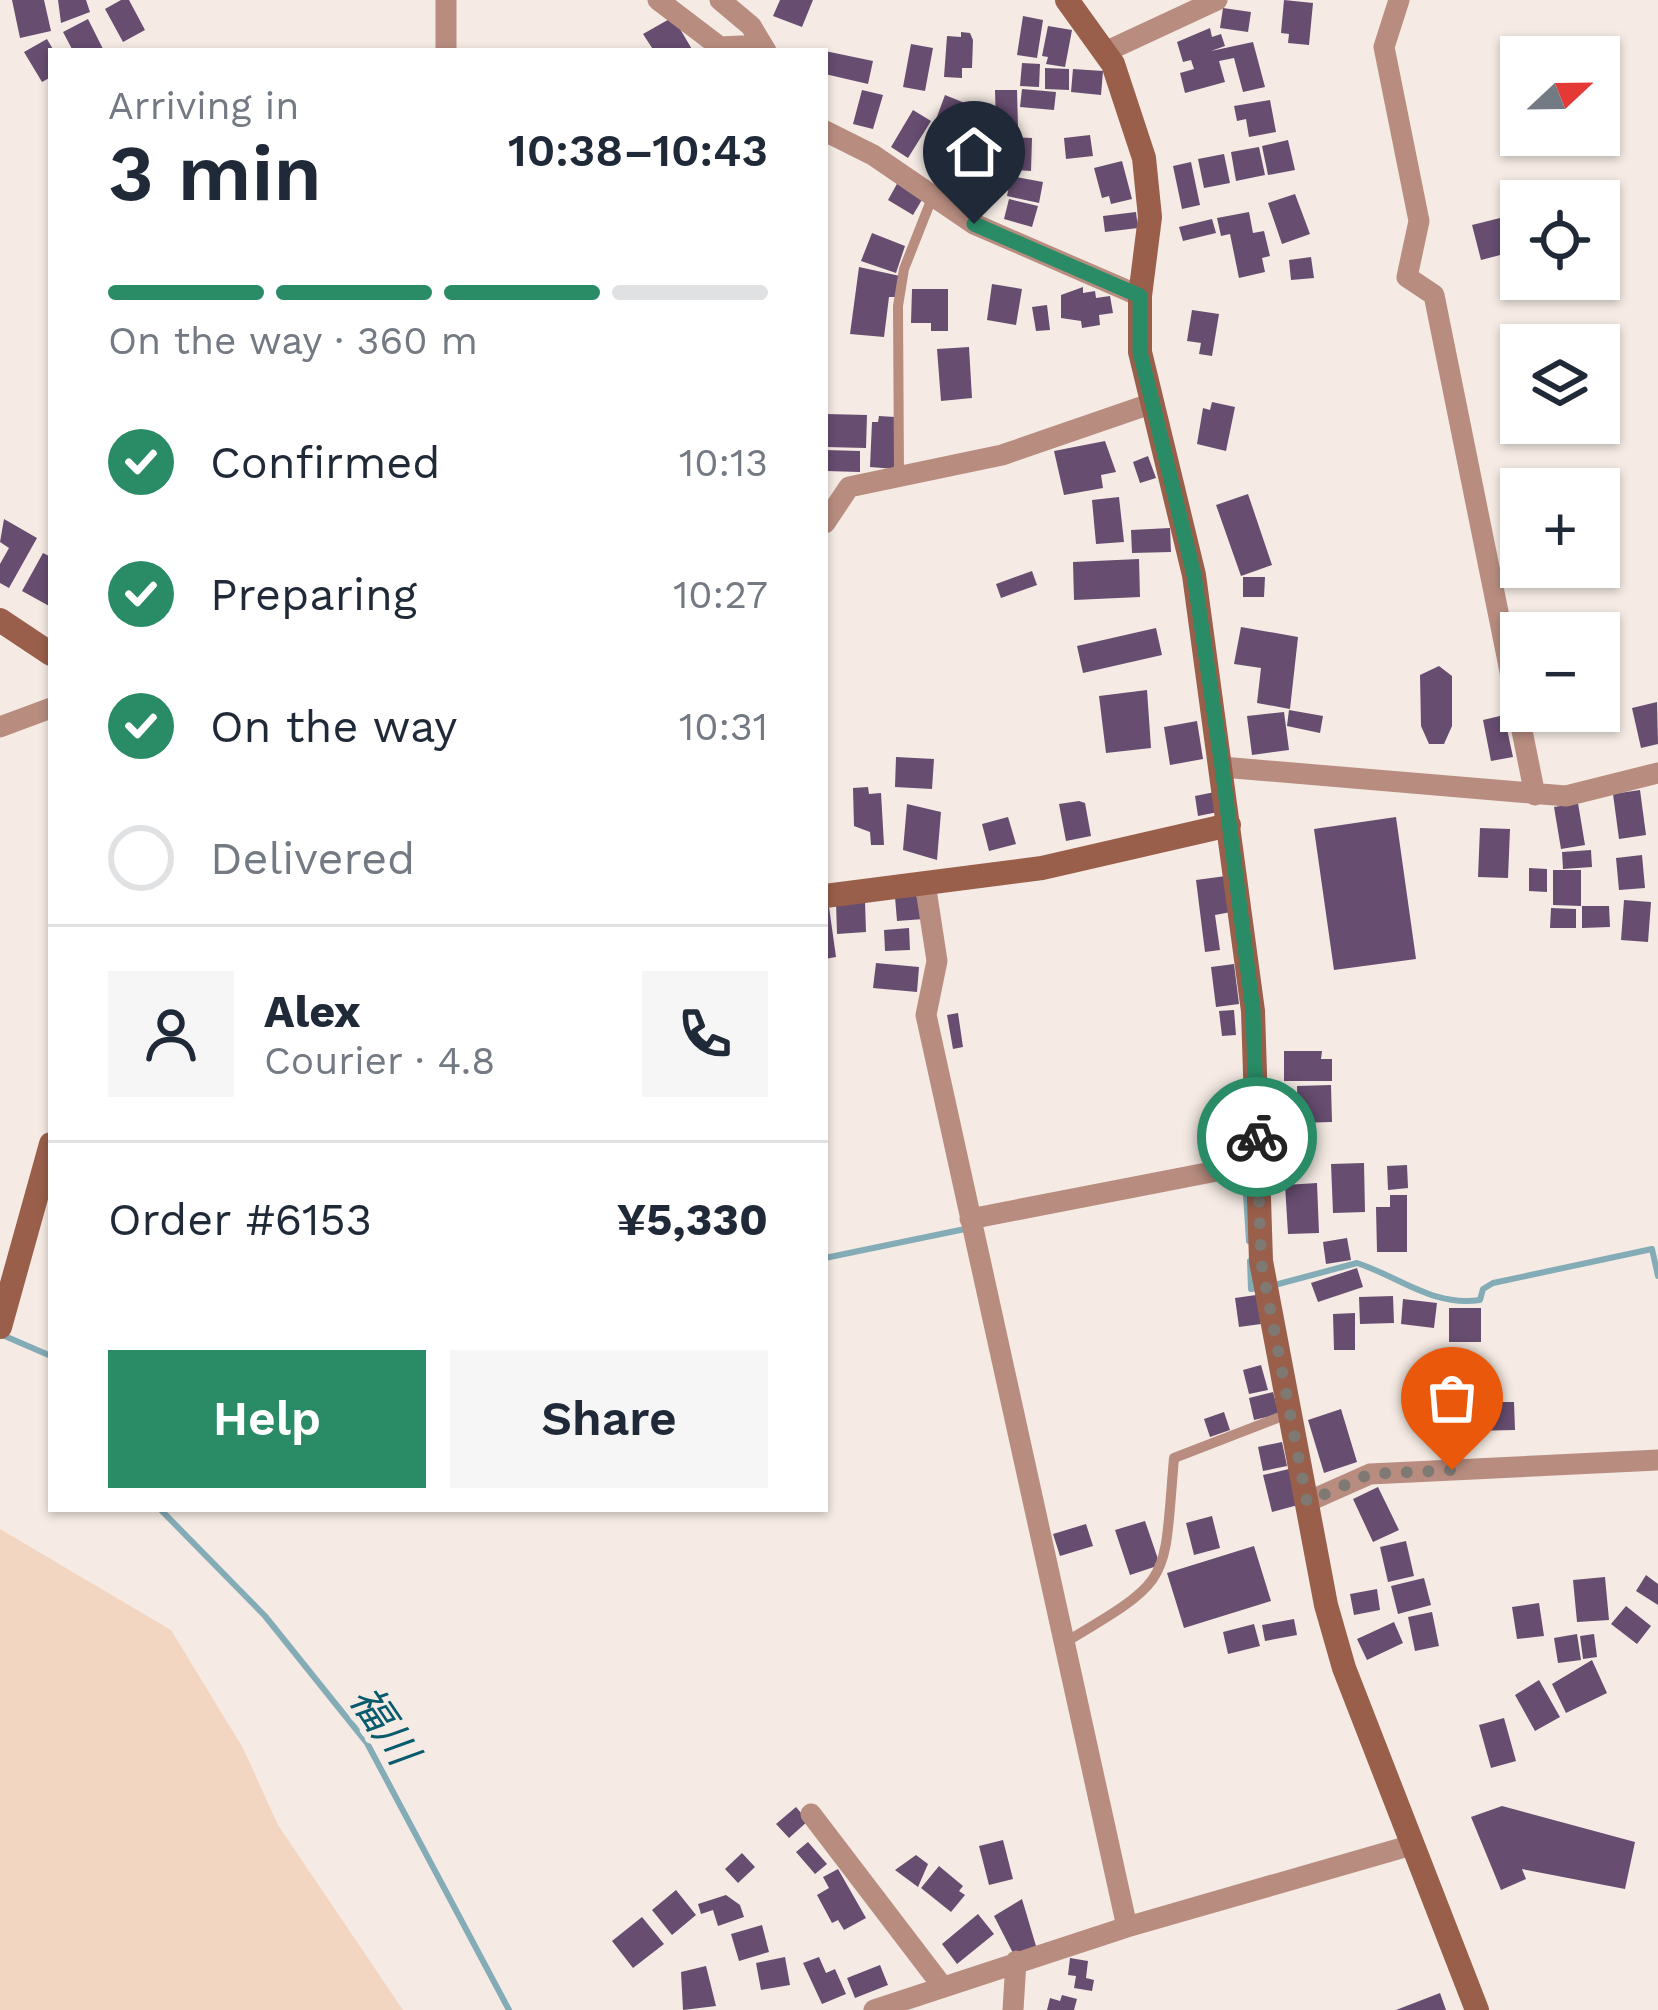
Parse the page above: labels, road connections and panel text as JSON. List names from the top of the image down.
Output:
{
  "water": ["福川"],
  "north": "right",
  "page": {
    "map_buttons": ["+", "−"],
    "heading": ["3 min", "Arriving in", "10:38–10:43"],
    "panel": [
      "Alex",
      "Courier · 4.8",
      "Order #6153",
      "¥5,330"
    ],
    "bar": "On the way · 360 m",
    "list": [
      ["Confirmed", "10:13"],
      ["Preparing", "10:27"],
      ["On the way", "10:31"],
      "Delivered"
    ],
    "buttons": ["Help", "Share"]
  }
}
